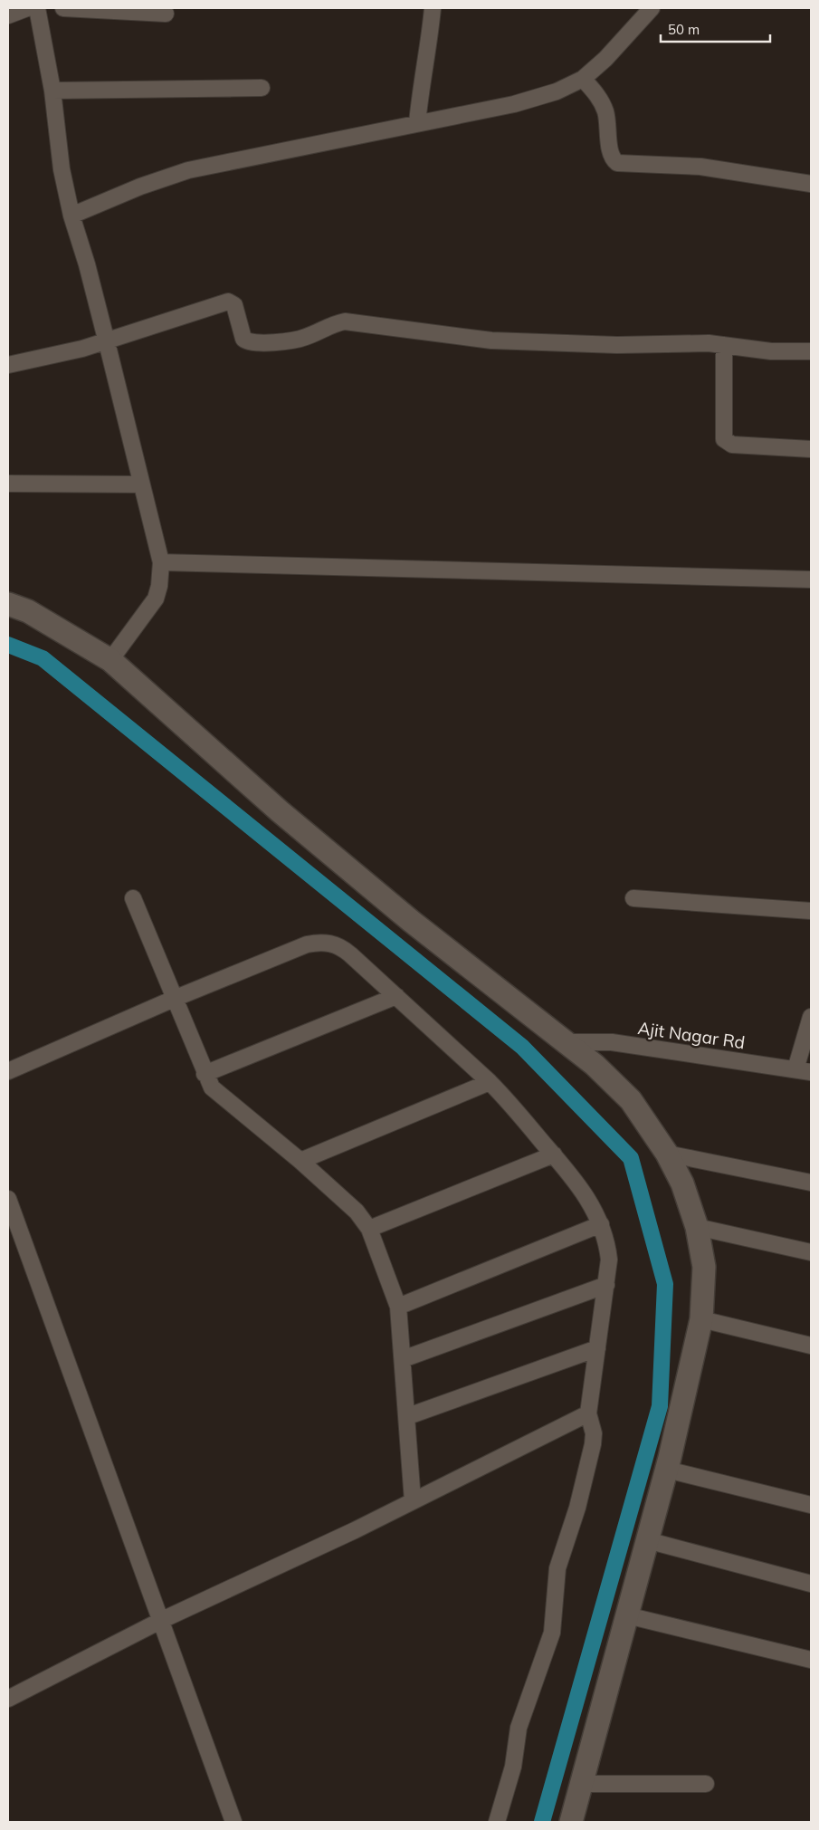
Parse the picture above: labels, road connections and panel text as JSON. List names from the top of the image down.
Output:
{
  "streets": {
    "street": ["Ajit Nagar Rd"]
  },
  "scale_bar": "50 m"
}
